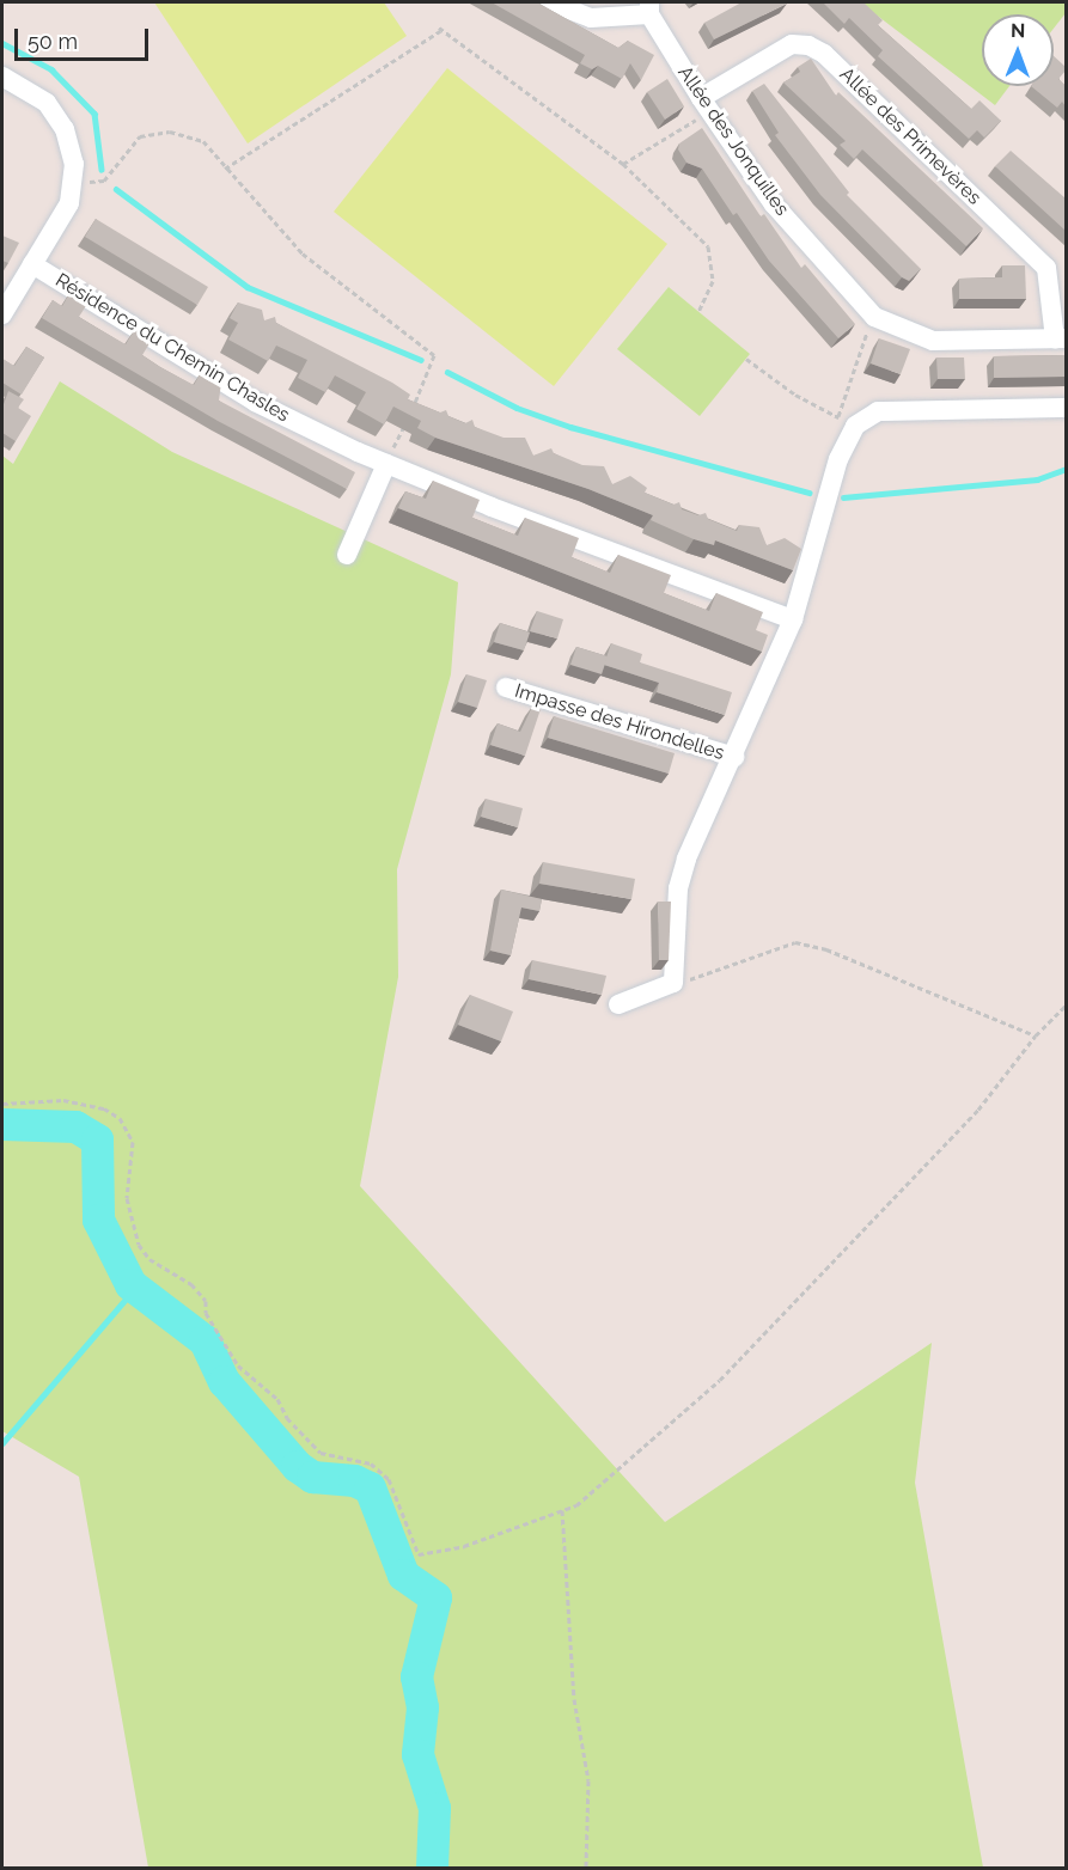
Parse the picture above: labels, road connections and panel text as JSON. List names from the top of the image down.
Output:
{
  "streets": {
    "street": [
      "Allée des Primevères",
      "Allée des Jonquilles",
      "Résidence du Chemin Chasles",
      "Impasse des Hirondelles"
    ]
  },
  "crossings": [
    ["Allée des Primevères", "Allée des Jonquilles"]
  ],
  "scale_bar": "50 m",
  "north": "top"
}
